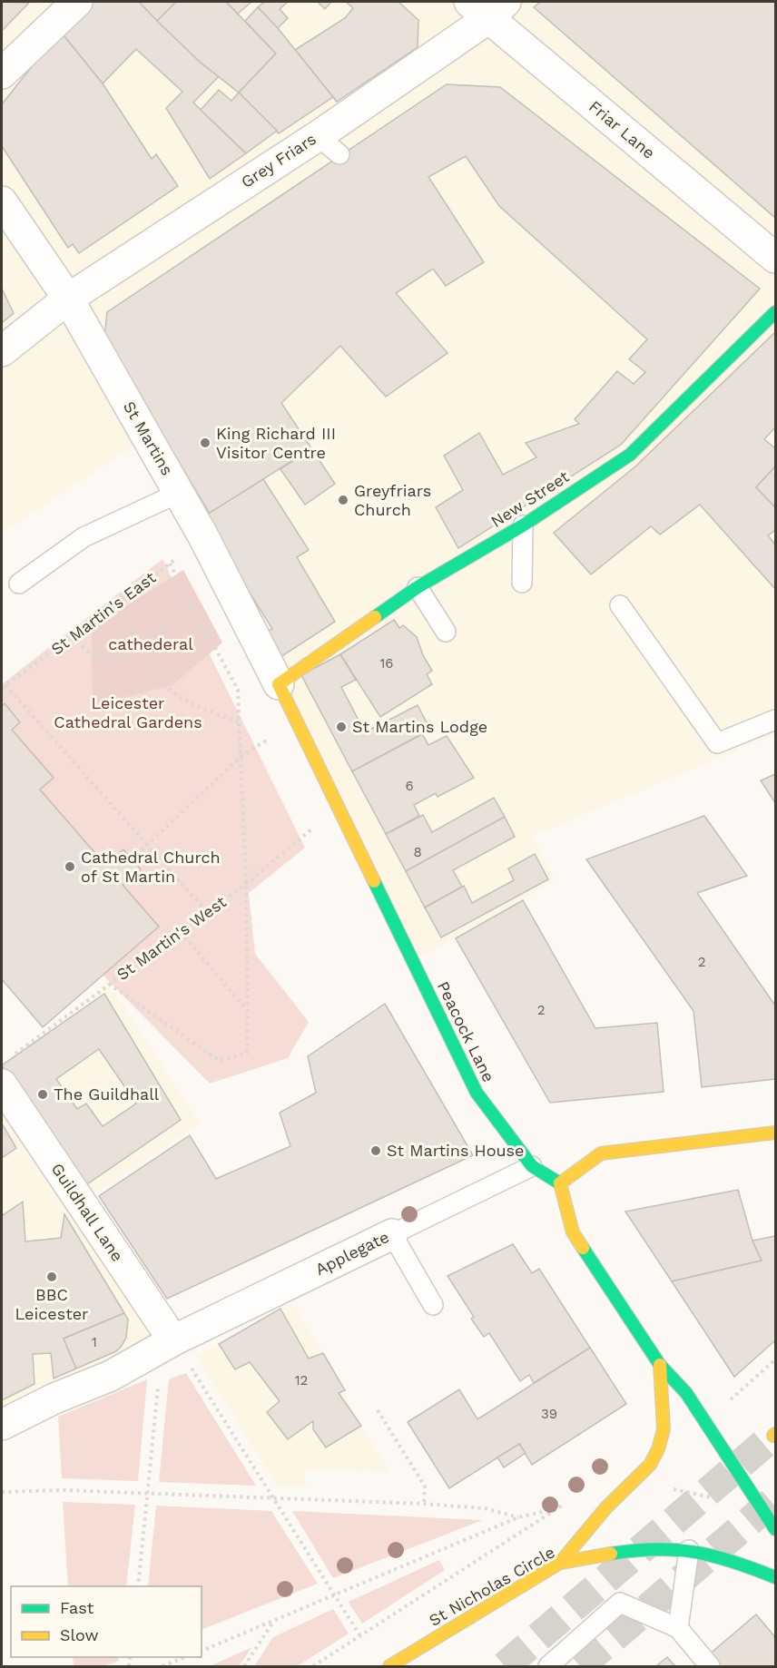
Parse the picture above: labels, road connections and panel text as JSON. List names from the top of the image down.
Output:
{
  "streets": {
    "main road": ["New Street", "Peacock Lane", "St Nicholas Circle"],
    "street": [
      "Friar Lane",
      "Grey Friars",
      "St Martins",
      "Guildhall Lane",
      "Applegate"
    ],
    "path": ["St Martin's East", "St Martin's West"]
  },
  "crossings": [
    ["Friar Lane", "Grey Friars"],
    ["Grey Friars", "St Martins"],
    ["St Martins", "New Street"],
    ["St Martins", "St Martin's East"],
    ["St Martins", "Peacock Lane"],
    ["New Street", "Peacock Lane"],
    ["St Martin's West", "Peacock Lane"],
    ["Peacock Lane", "Applegate"],
    ["Guildhall Lane", "Applegate"]
  ],
  "parks": ["cathederal", "Leicester Cathedral Gardens"],
  "places": [
    "King Richard III Visitor Centre",
    "Greyfriars Church",
    "St Martins Lodge",
    "Cathedral Church of St Martin",
    "The Guildhall",
    "St Martins House",
    "BBC Leicester"
  ],
  "house_numbers": [
    "16",
    "6",
    "8",
    "2",
    "2",
    "1",
    "12",
    "39"
  ],
  "legend": ["Fast", "Slow"]
}
